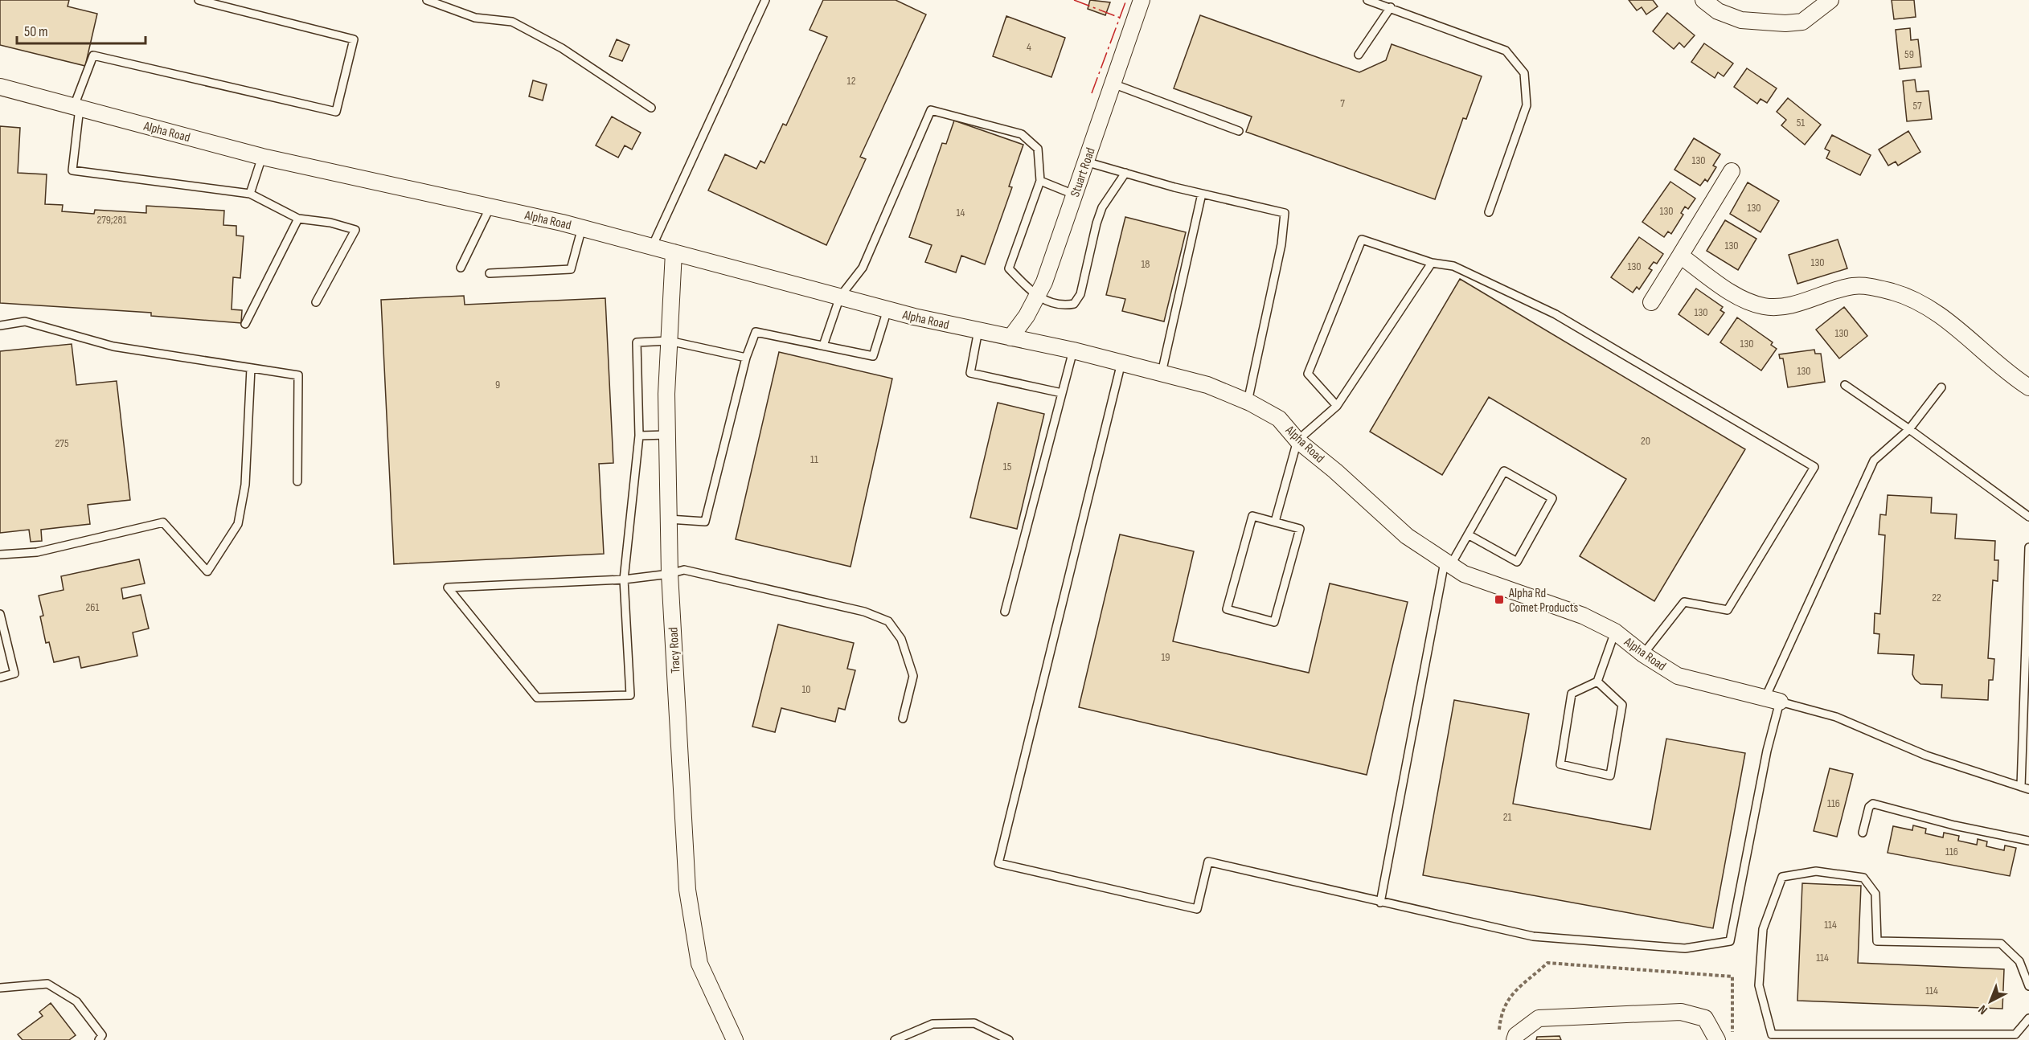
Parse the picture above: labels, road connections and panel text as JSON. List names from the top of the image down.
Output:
{
  "streets": {
    "street": ["Alpha Road", "Stuart Road", "Tracy Road"]
  },
  "crossings": [
    ["Alpha Road", "Stuart Road"],
    ["Alpha Road", "Tracy Road"]
  ],
  "places": {
    "transit": ["Alpha Rd Comet Products"]
  },
  "house_numbers": [
    "4",
    "59",
    "12",
    "7",
    "57",
    "51",
    "130",
    "130",
    "130",
    "14",
    "279;281",
    "130",
    "130",
    "18",
    "130",
    "130",
    "130",
    "130",
    "130",
    "9",
    "20",
    "275",
    "11",
    "15",
    "22",
    "261",
    "19",
    "10",
    "116",
    "21",
    "116",
    "114",
    "114",
    "114"
  ],
  "scale_bar": "50 m",
  "north": "bottom left"
}
